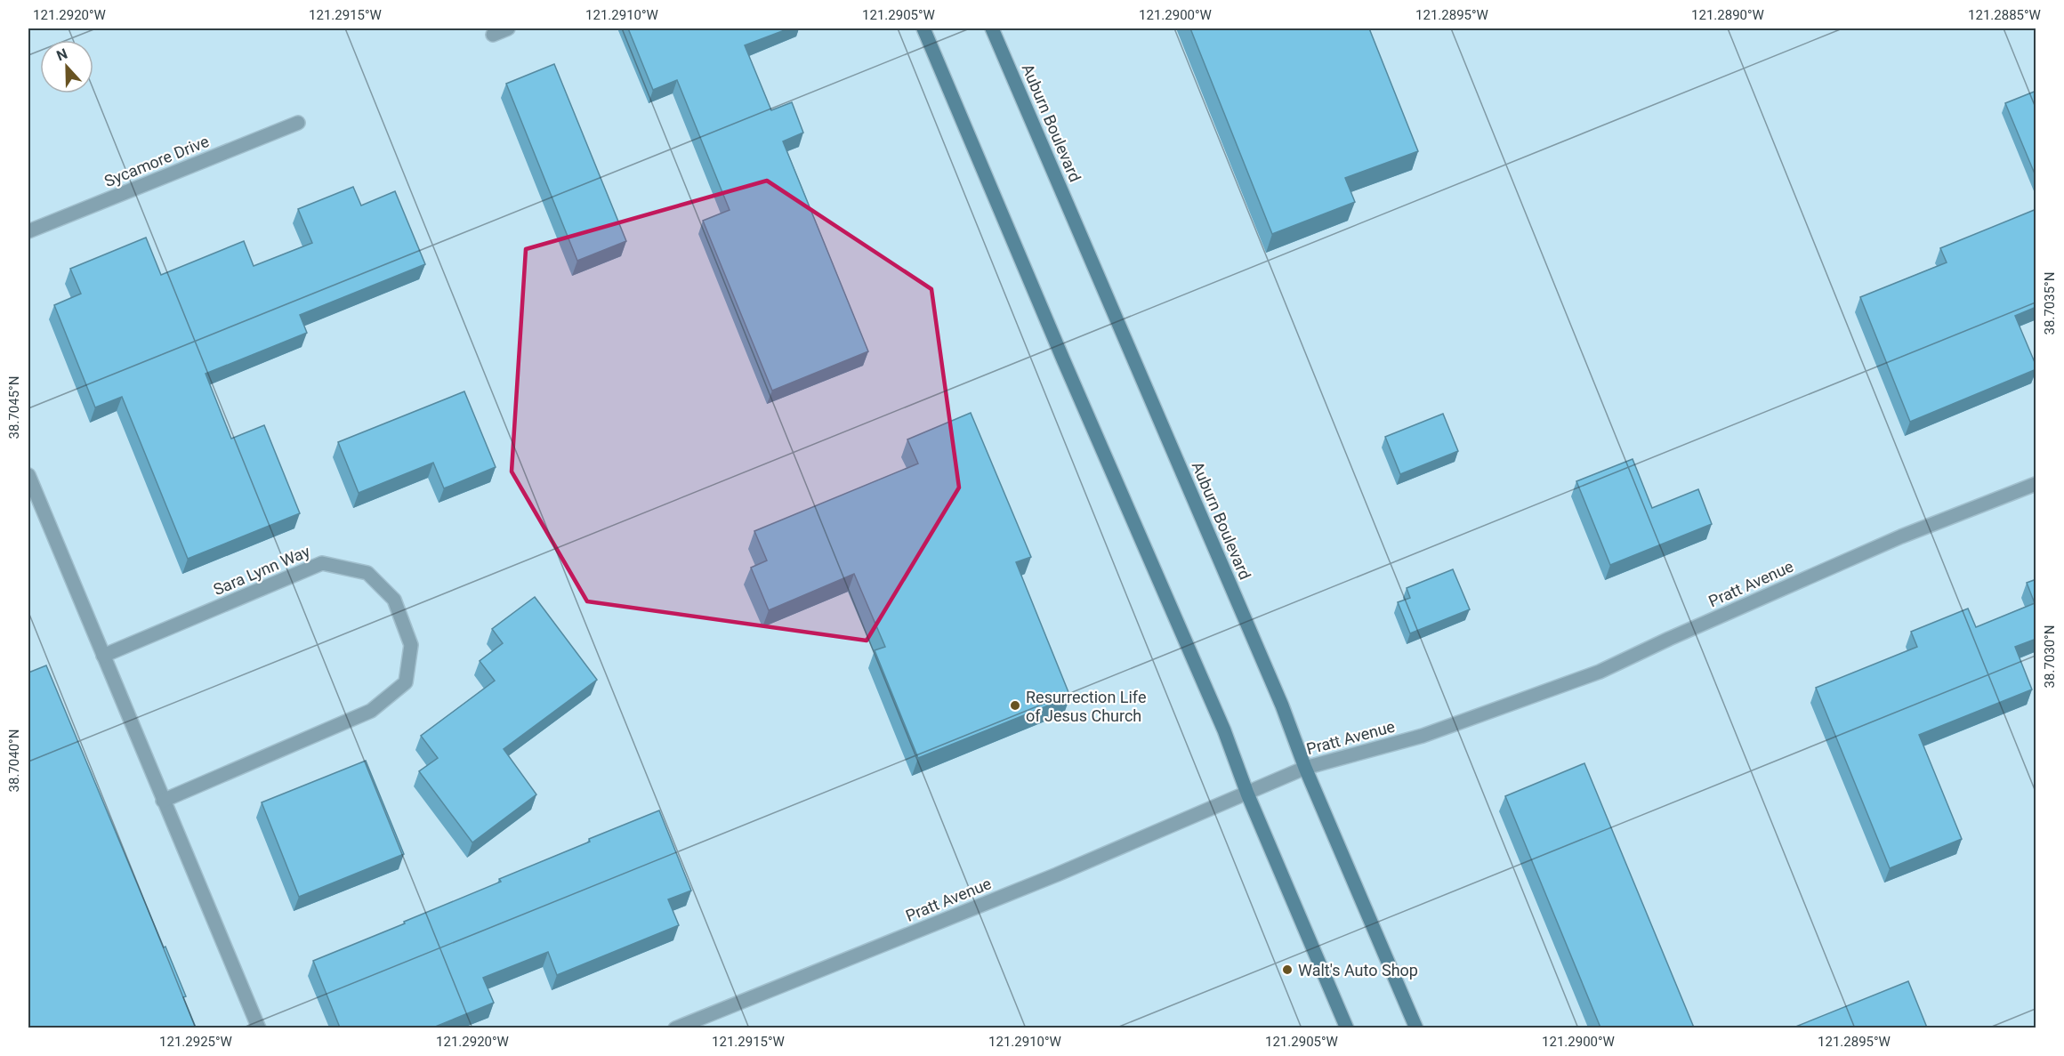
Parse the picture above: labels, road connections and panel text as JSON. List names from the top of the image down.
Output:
{
  "streets": {
    "main road": ["Auburn Boulevard"],
    "street": ["Sycamore Drive", "Sara Lynn Way", "Pratt Avenue"]
  },
  "crossings": [
    ["Auburn Boulevard", "Pratt Avenue"]
  ],
  "places": ["Resurrection Life of Jesus Church", "Walt's Auto Shop"],
  "north": "top",
  "coordinates": [
    "121.2920°W",
    "121.2915°W",
    "121.2910°W",
    "121.2905°W",
    "121.2900°W",
    "121.2895°W",
    "121.2890°W",
    "121.2885°W",
    "38.7035°N",
    "38.7045°N",
    "38.7030°N",
    "38.7040°N",
    "121.2925°W"
  ]
}
